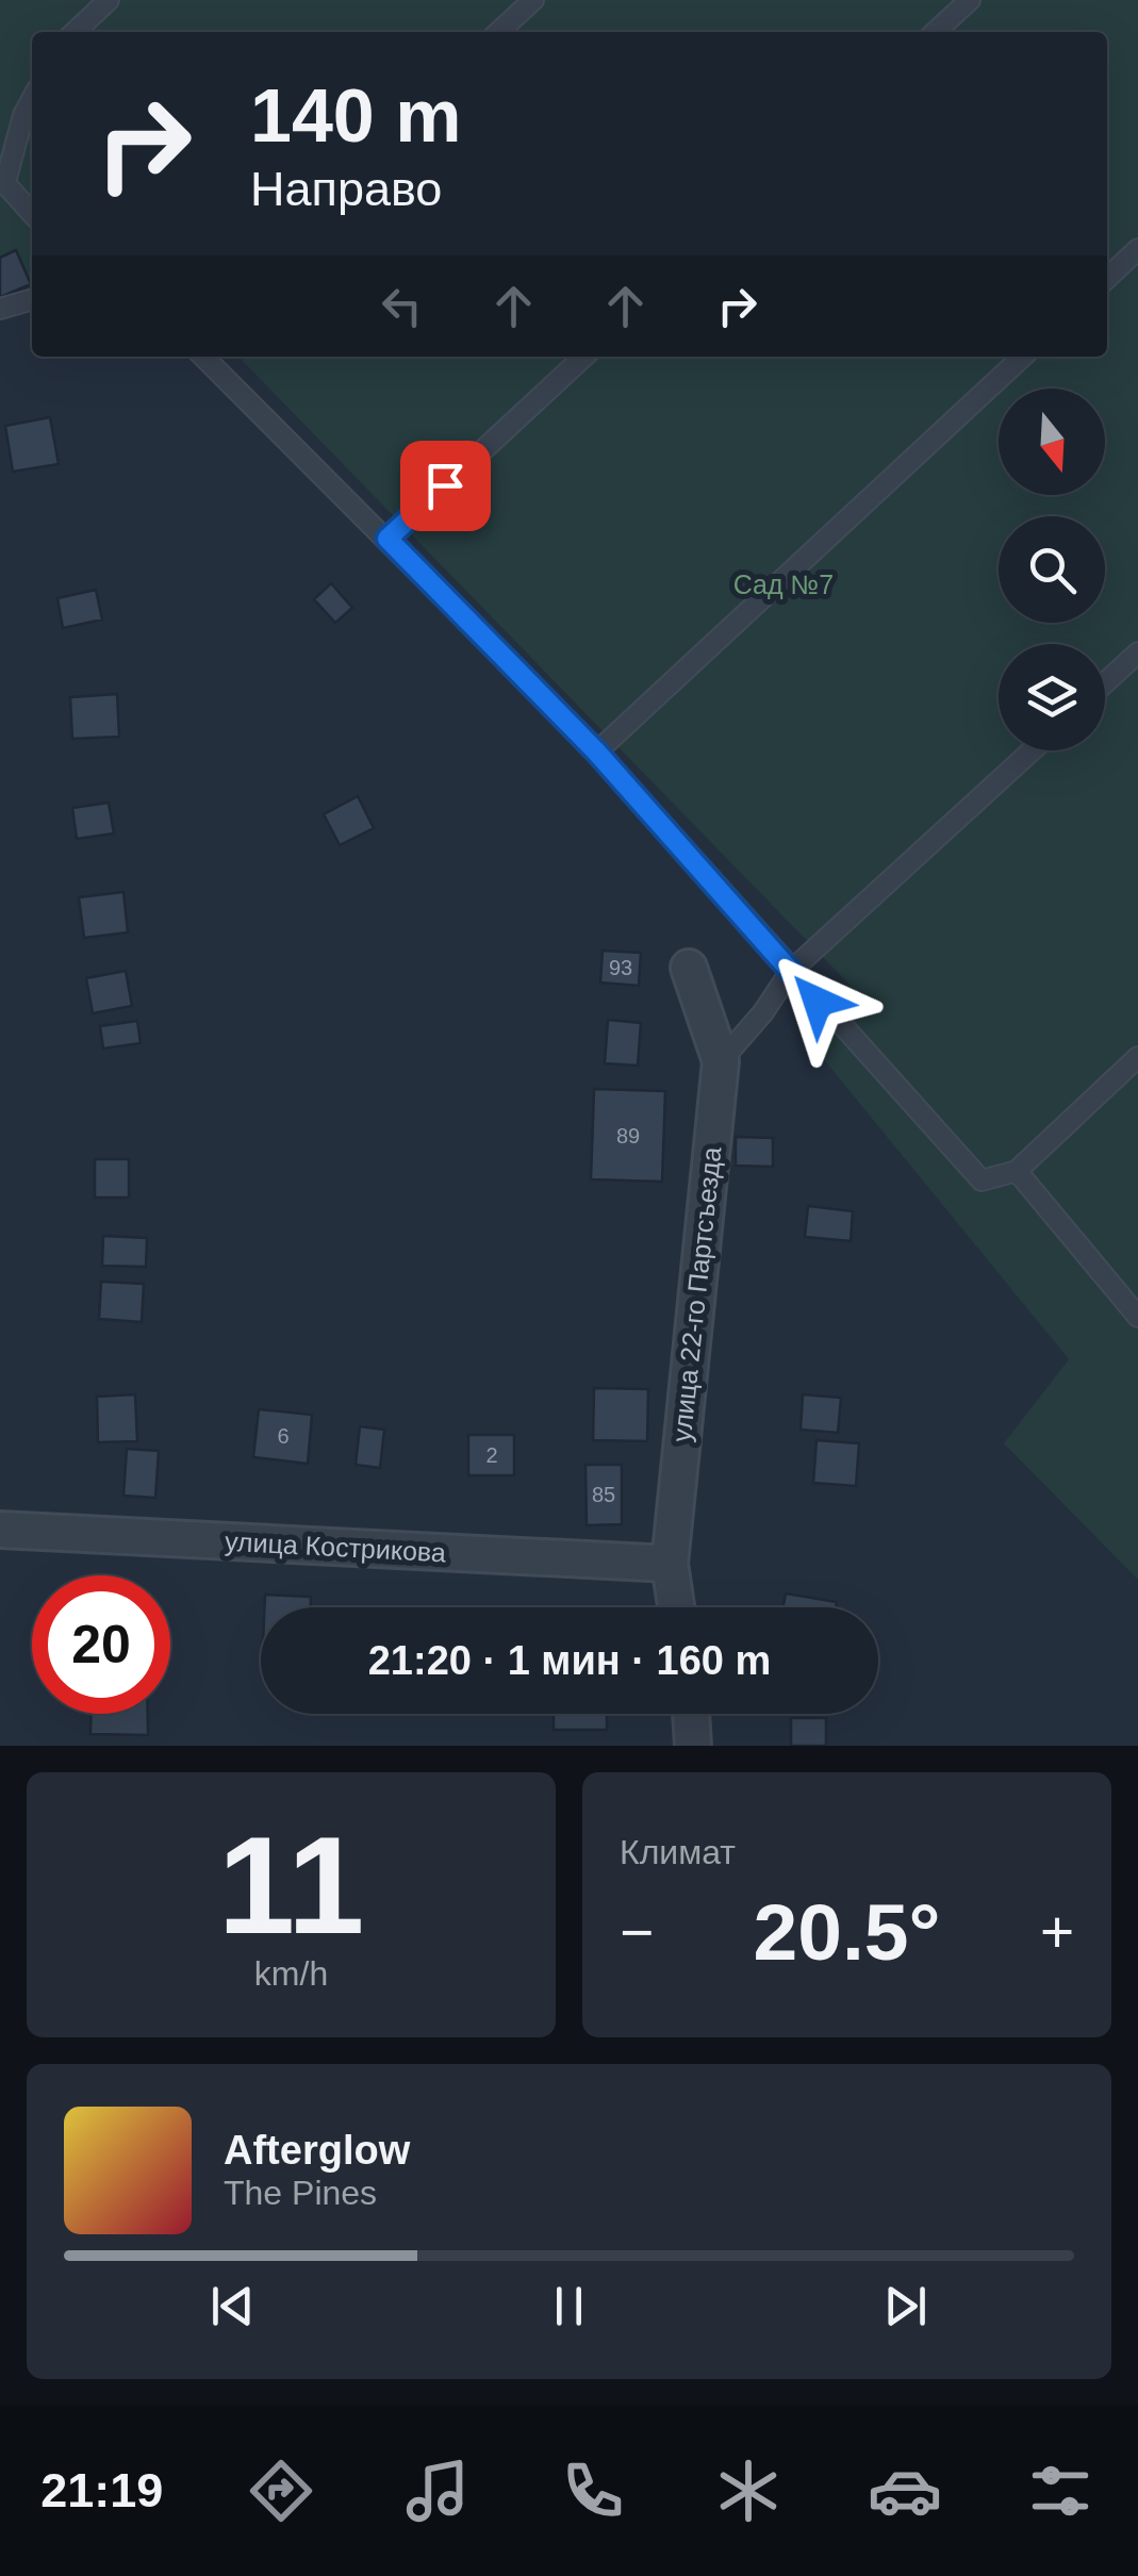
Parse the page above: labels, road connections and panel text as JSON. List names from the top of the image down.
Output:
{
  "streets": {
    "street": ["улица 22-го Партсъезда", "улица Кострикова"]
  },
  "crossings": [
    ["улица 22-го Партсъезда", "улица Кострикова"]
  ],
  "parks": ["Сад №7"],
  "house_numbers": [
    "93",
    "89",
    "6",
    "2",
    "85"
  ],
  "north": "bottom",
  "page": {
    "turn": ["140 m", "Направо"],
    "limit": "20",
    "trip": "21:20 · 1 мин · 160 m",
    "tile": [
      ["11", "km/h"],
      "Климат"
    ],
    "heat": ["−", "20.5°", "+"],
    "song": ["Afterglow", "The Pines"],
    "tabs": "21:19"
  }
}
